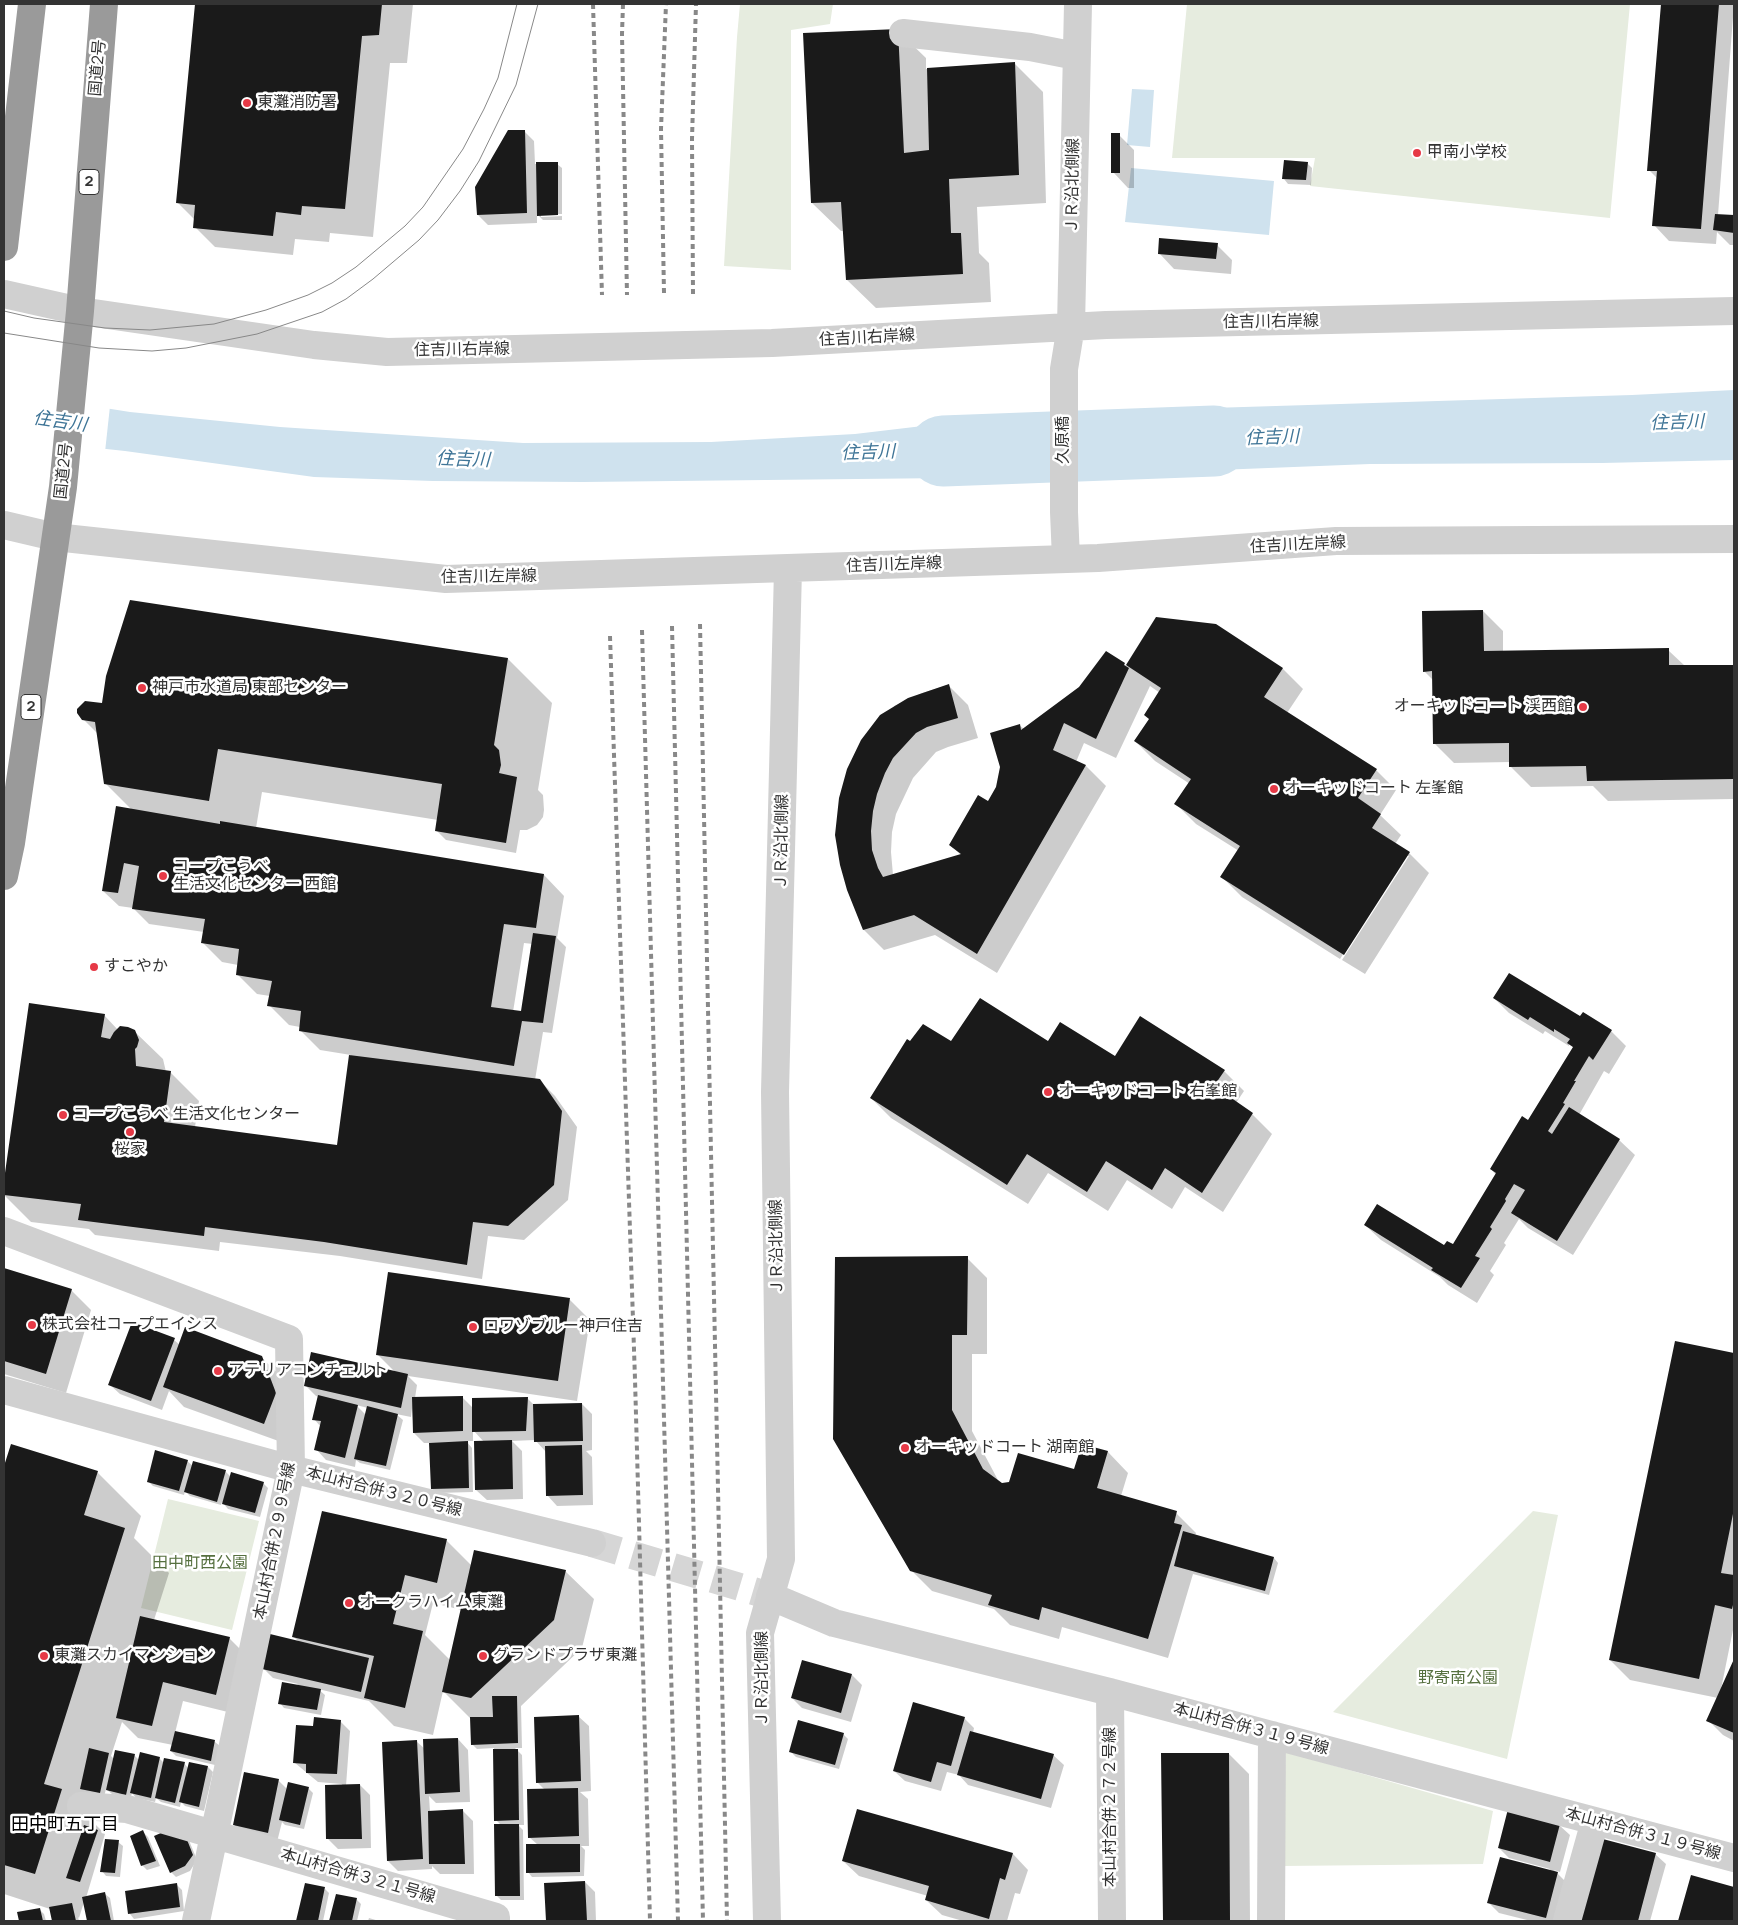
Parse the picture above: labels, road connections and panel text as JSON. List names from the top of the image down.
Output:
{
  "streets": {
    "highway": ["国道2号", "2"],
    "street": [
      "ＪＲ沿北側線",
      "住吉川右岸線",
      "久原橋",
      "住吉川左岸線",
      "本山村合併３２０号線",
      "本山村合併２９９号線",
      "本山村合併３１９号線",
      "本山村合併２７２号線",
      "本山村合併３２１号線"
    ]
  },
  "crossings": [
    ["国道2号", "住吉川右岸線"],
    ["国道2号", "住吉川左岸線"],
    ["ＪＲ沿北側線", "住吉川右岸線"],
    ["ＪＲ沿北側線", "久原橋"],
    ["ＪＲ沿北側線", "住吉川左岸線"],
    ["ＪＲ沿北側線", "本山村合併３１９号線"],
    ["久原橋", "住吉川左岸線"],
    ["本山村合併３２０号線", "本山村合併２９９号線"],
    ["本山村合併２９９号線", "本山村合併３２１号線"],
    ["本山村合併３１９号線", "本山村合併２７２号線"]
  ],
  "districts": ["田中町五丁目"],
  "water": ["住吉川"],
  "parks": ["田中町西公園", "野寄南公園"],
  "places": [
    "東灘消防署",
    "甲南小学校",
    "神戸市水道局 東部センター",
    "オーキッドコート 渓西館",
    "オーキッドコート 左峯館",
    "コープこうべ 生活文化センター 西館",
    "すこやか",
    "オーキッドコート 右峯館",
    "コープこうべ 生活文化センター",
    "桜家",
    "株式会社コープエイシス",
    "ロワゾブルー神戸住吉",
    "アテリアコンチェルト",
    "オーキッドコート 湖南館",
    "オークラハイム東灘",
    "東灘スカイマンション",
    "グランドプラザ東灘"
  ]
}
